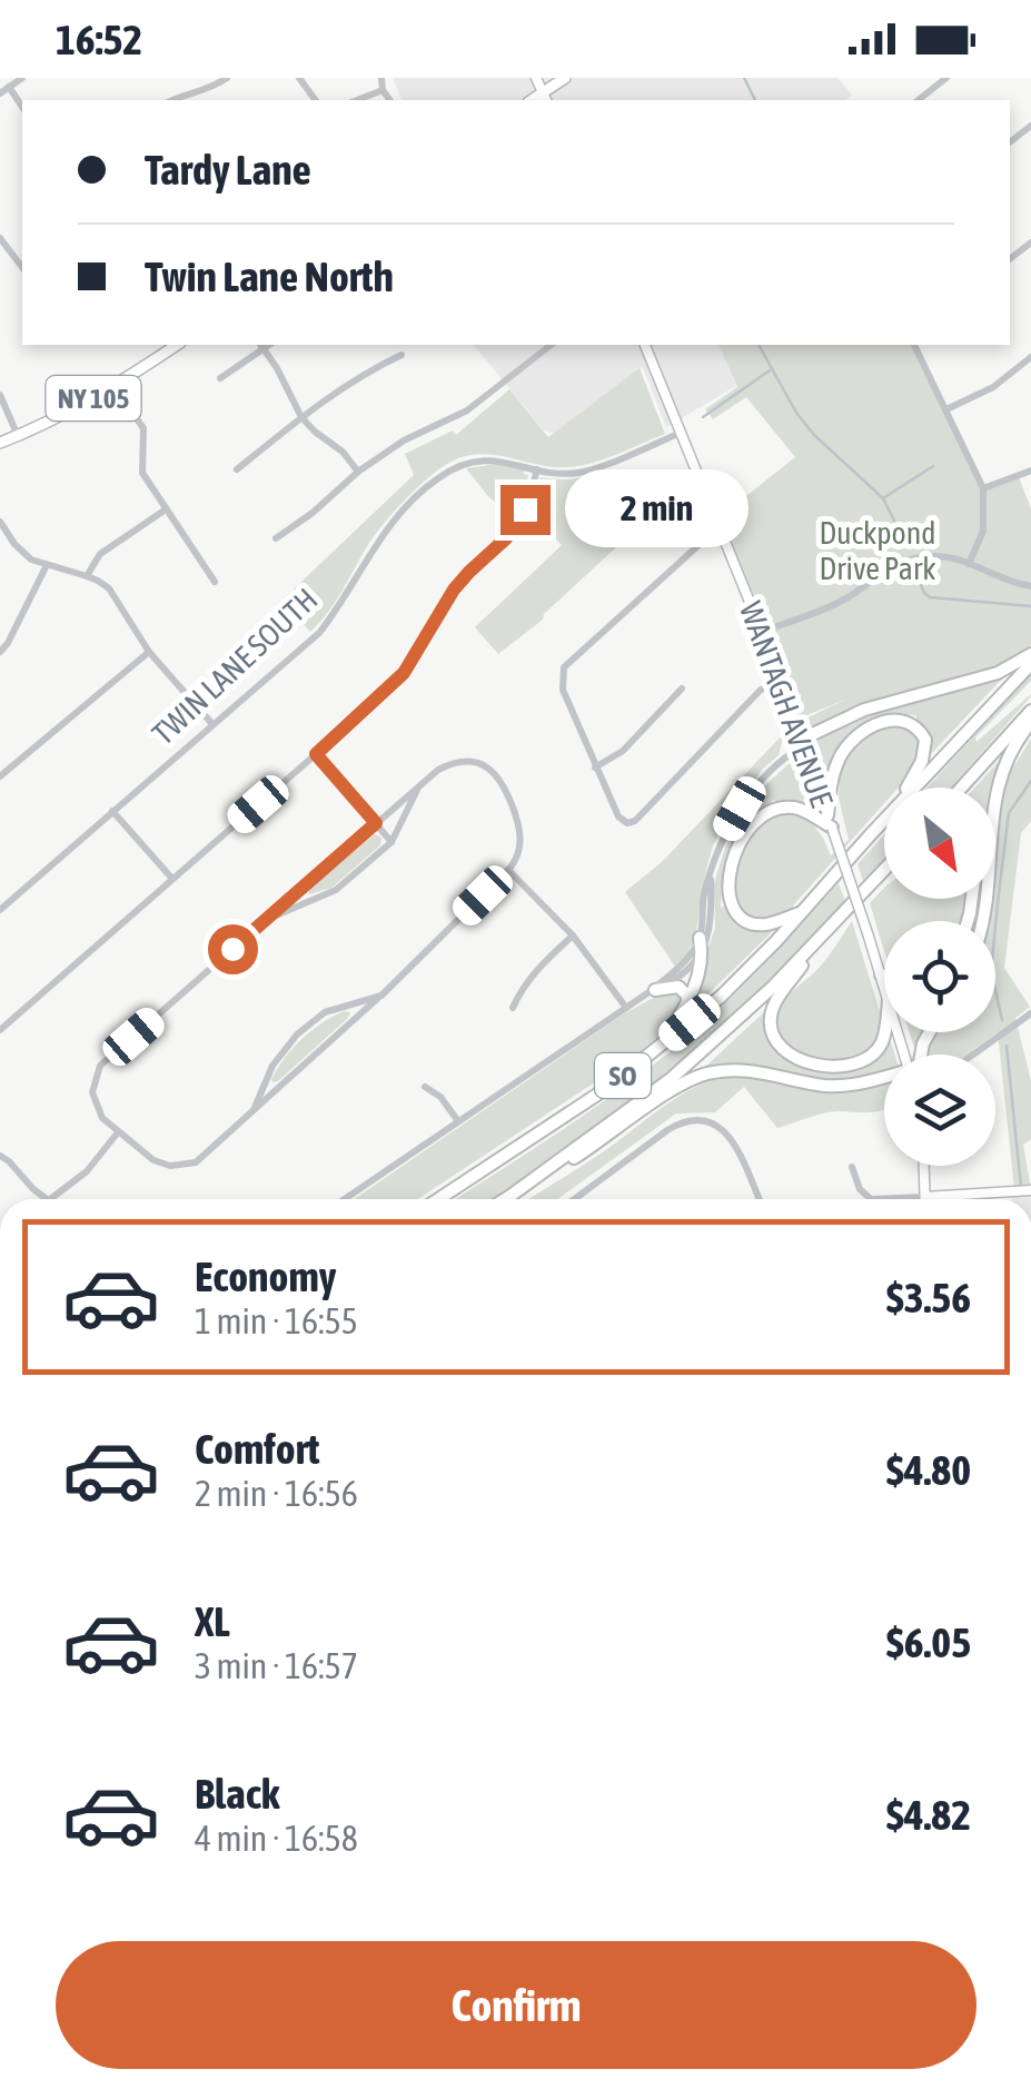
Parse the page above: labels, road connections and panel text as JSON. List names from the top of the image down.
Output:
{
  "streets": {
    "highway": ["SO"],
    "main road": ["NY 105", "WANTAGH AVENUE"],
    "street": ["TWIN LANE SOUTH"]
  },
  "crossings": [
    ["TWIN LANE SOUTH", "WANTAGH AVENUE"]
  ],
  "parks": ["Duckpond Drive Park"],
  "north": "bottom right",
  "page": {
    "status": "16:52",
    "banner": ["Tardy Lane", "Twin Lane North"],
    "bubble": "2 min",
    "list": [
      {
        "name": "Economy",
        "note": "1 min · 16:55",
        "value": "$3.56"
      },
      {
        "name": "Comfort",
        "note": "2 min · 16:56",
        "value": "$4.80"
      },
      {
        "name": "XL",
        "note": "3 min · 16:57",
        "value": "$6.05"
      },
      {
        "name": "Black",
        "note": "4 min · 16:58",
        "value": "$4.82"
      }
    ],
    "buttons": "Confirm"
  }
}
